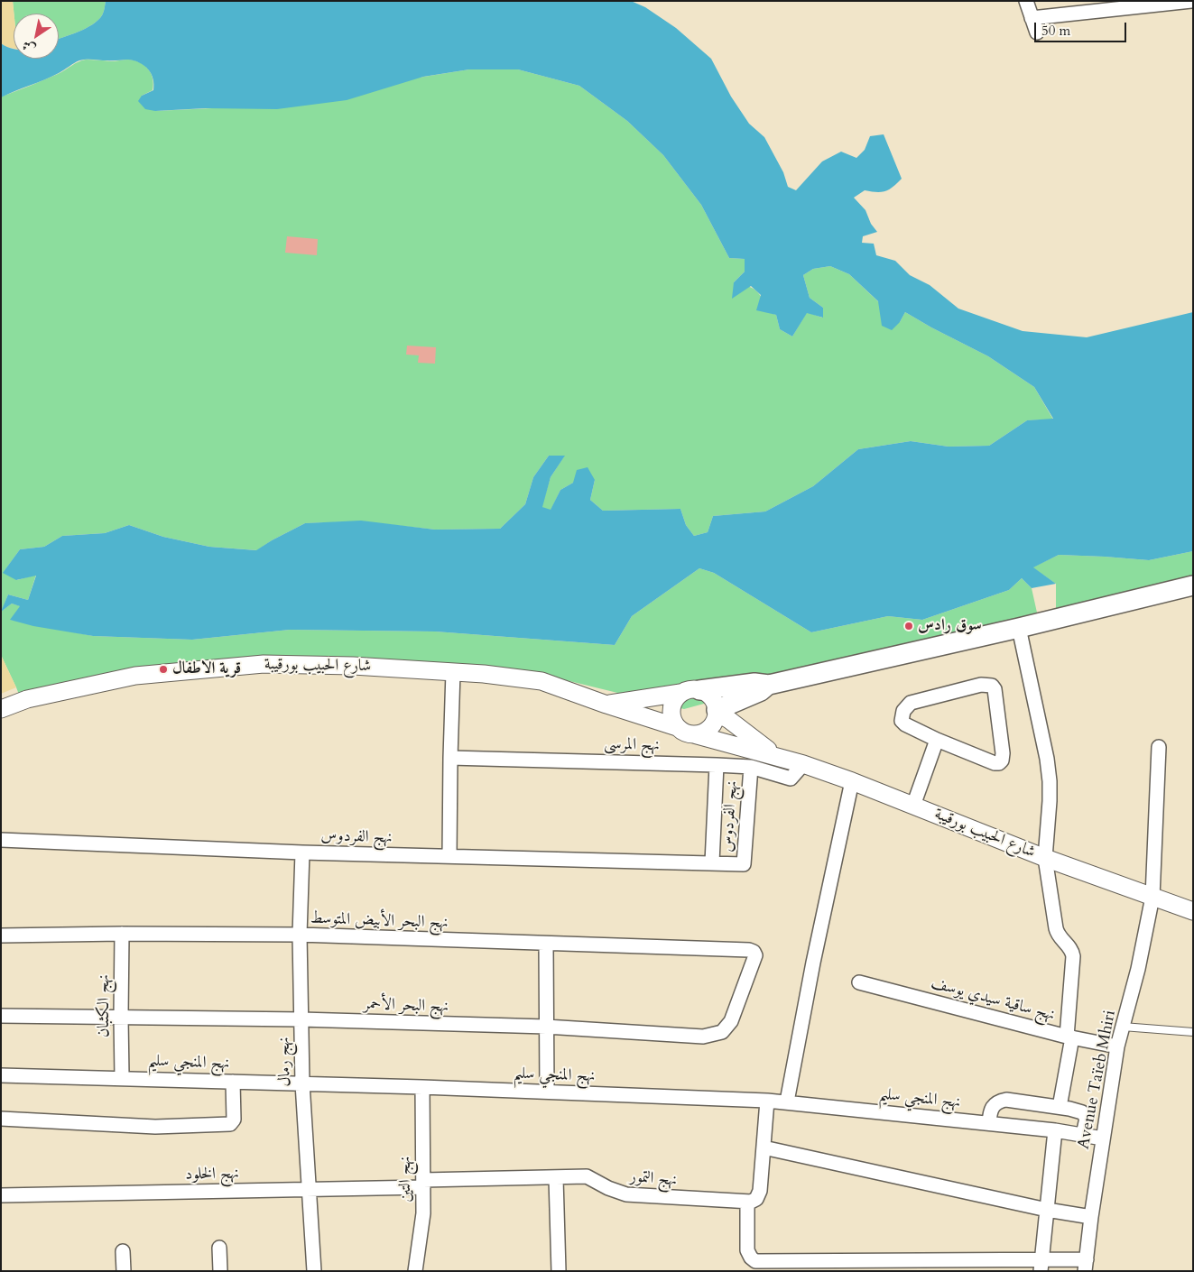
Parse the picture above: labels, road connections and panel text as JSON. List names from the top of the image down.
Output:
{
  "streets": {
    "street": [
      "شارع الحبيب بورقيبة",
      "نهج المرسى",
      "نهج الفردوس",
      "نهج البحر الأبيض المتوسط",
      "نهج ساقية سيدي يوسف",
      "نهج الكثبان",
      "نهج البحر الأحمر",
      "نهج رمال",
      "نهج المنجي سليم",
      "Avenue Taïeb Mhiri",
      "نهج الخلود",
      "نهج التين",
      "نهج التمور"
    ]
  },
  "crossings": [
    ["شارع الحبيب بورقيبة", "نهج المرسى"],
    ["شارع الحبيب بورقيبة", "Avenue Taïeb Mhiri"],
    ["نهج المرسى", "نهج الفردوس"],
    ["نهج الفردوس", "نهج رمال"],
    ["نهج البحر الأبيض المتوسط", "نهج الكثبان"],
    ["نهج البحر الأبيض المتوسط", "نهج البحر الأحمر"],
    ["نهج البحر الأبيض المتوسط", "نهج رمال"],
    ["نهج ساقية سيدي يوسف", "Avenue Taïeb Mhiri"],
    ["نهج الكثبان", "نهج البحر الأحمر"],
    ["نهج الكثبان", "نهج المنجي سليم"],
    ["نهج البحر الأحمر", "نهج رمال"],
    ["نهج رمال", "نهج المنجي سليم"],
    ["نهج رمال", "نهج الخلود"],
    ["نهج المنجي سليم", "Avenue Taïeb Mhiri"],
    ["نهج المنجي سليم", "نهج التين"],
    ["نهج الخلود", "نهج التين"],
    ["نهج الخلود", "نهج التمور"],
    ["نهج التين", "نهج التمور"]
  ],
  "places": ["سوق رادس", "قرية الاطفال"],
  "scale_bar": "50 m",
  "north": "bottom left"
}
